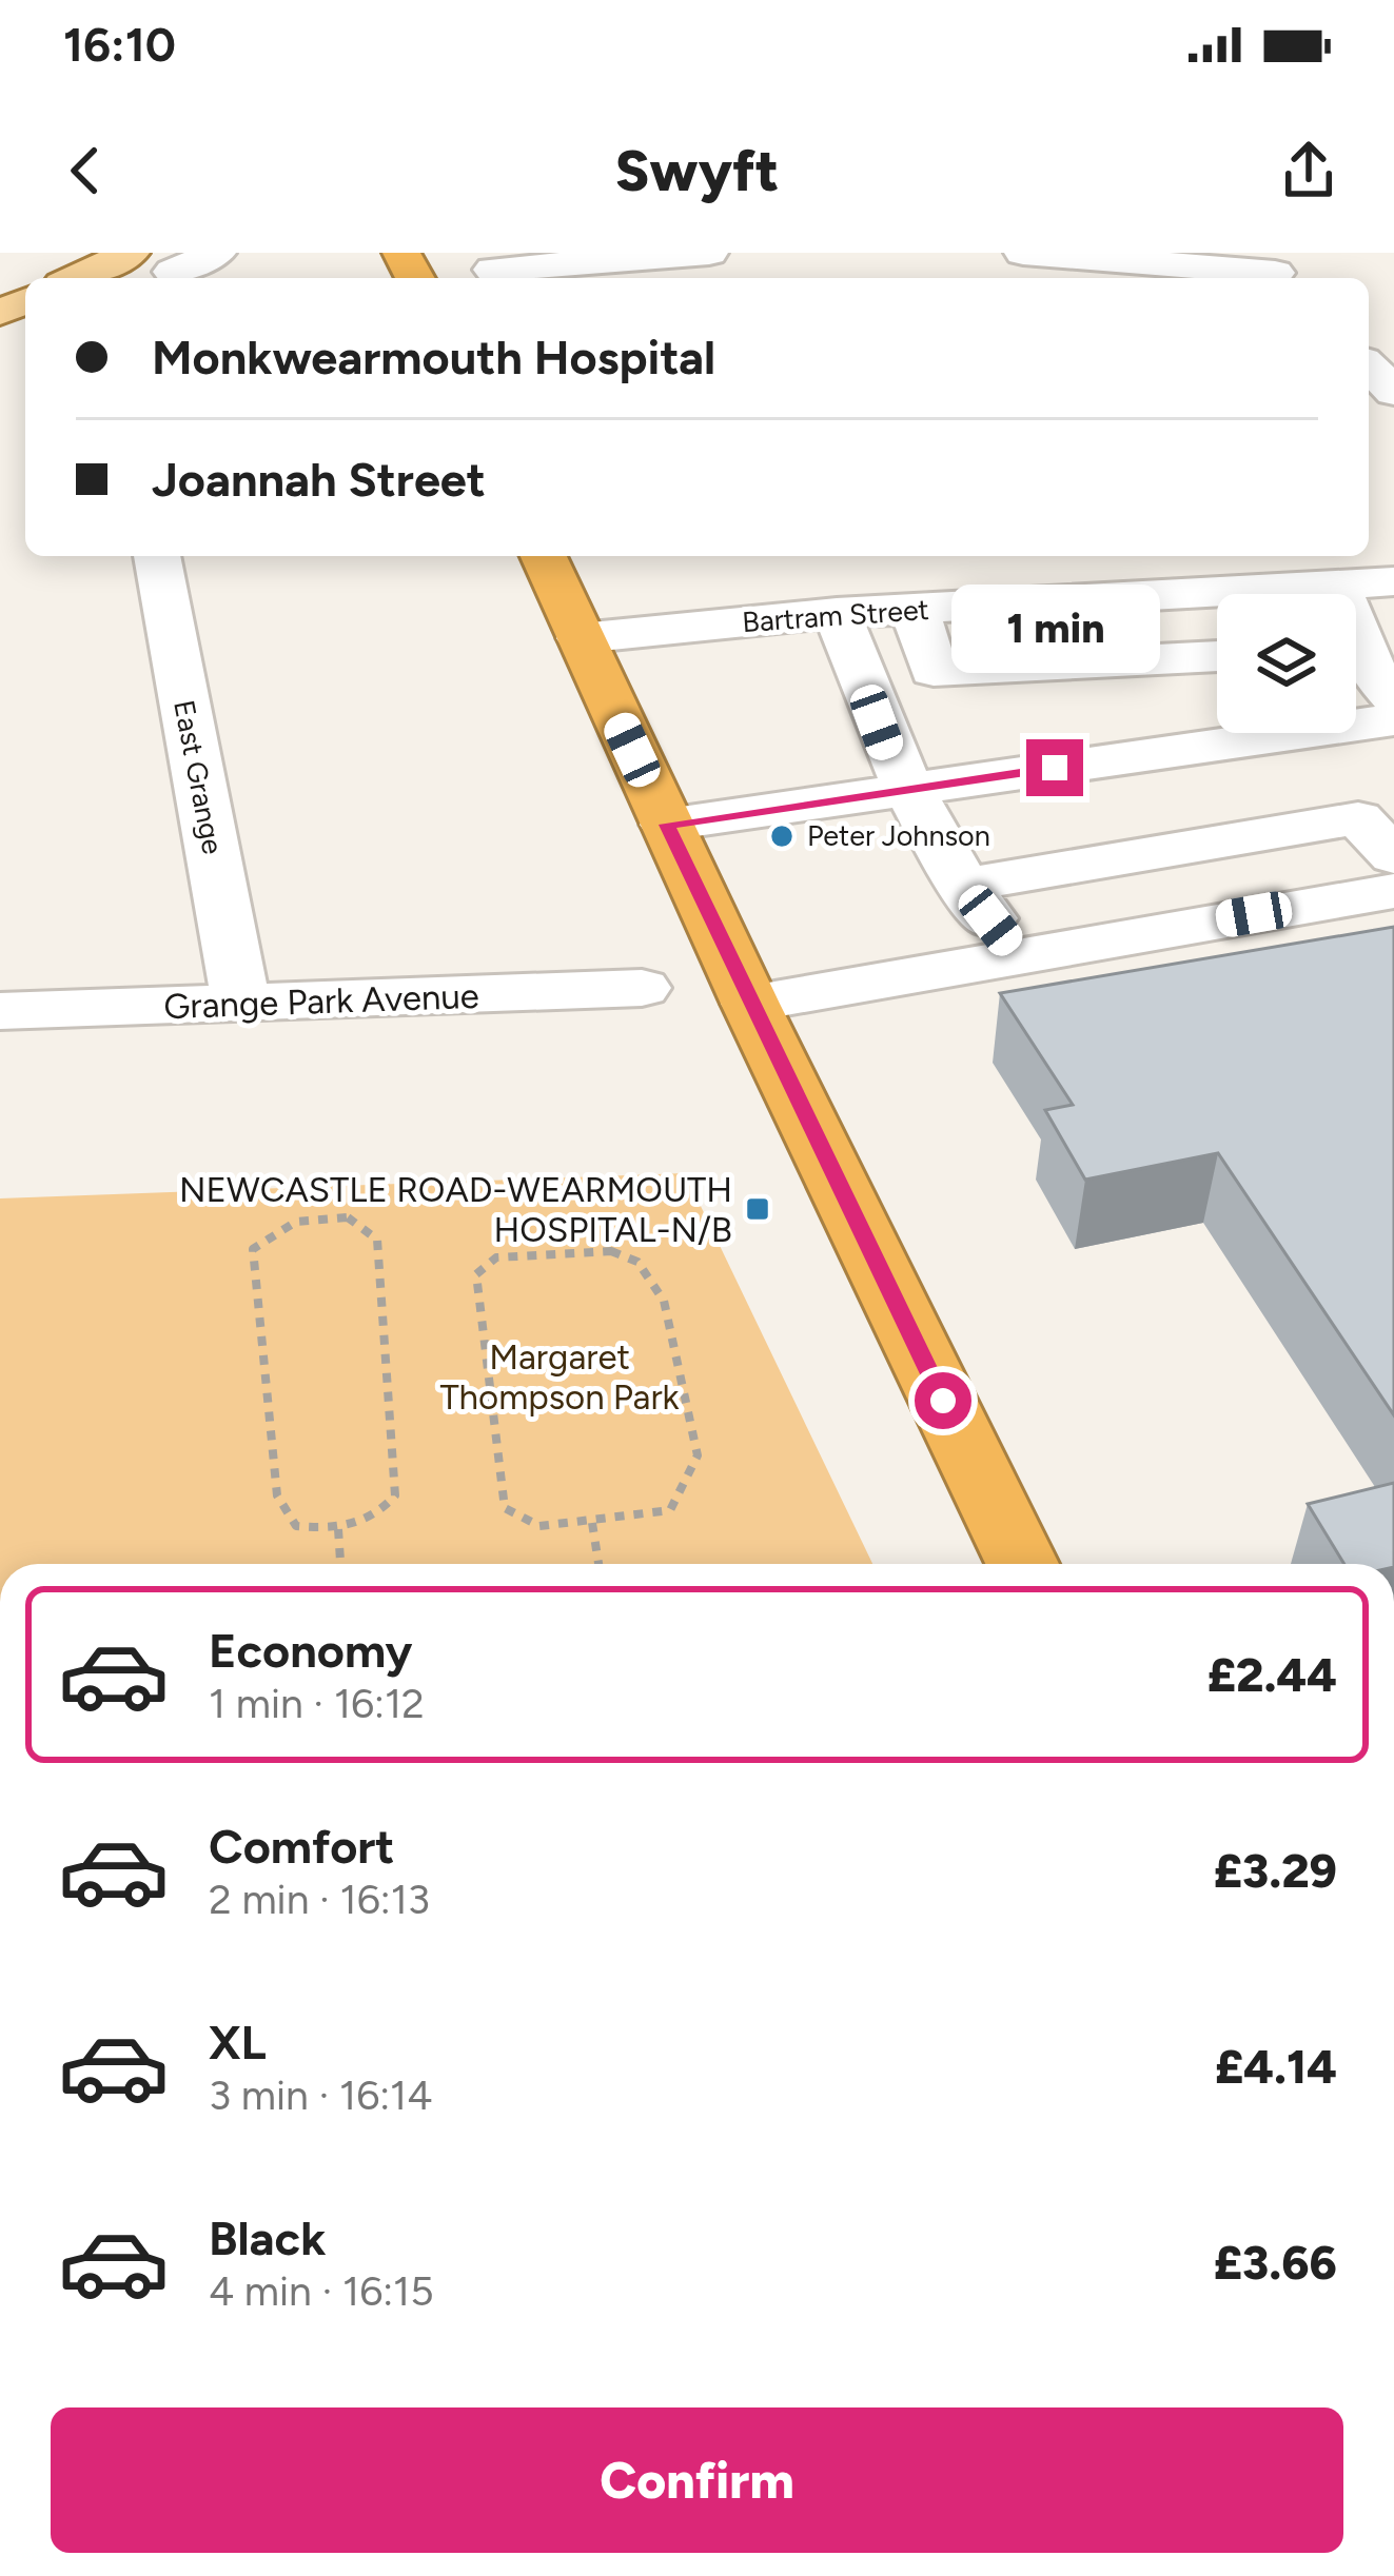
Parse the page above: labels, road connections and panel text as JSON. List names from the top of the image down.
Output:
{
  "streets": {
    "street": ["Bartram Street", "East Grange", "Grange Park Avenue"]
  },
  "crossings": [
    ["East Grange", "Grange Park Avenue"]
  ],
  "parks": ["Margaret Thompson Park"],
  "places": {
    "other": ["Peter Johnson"],
    "transit": ["NEWCASTLE ROAD-WEARMOUTH HOSPITAL-N/B"]
  },
  "page": {
    "status": "16:10",
    "header": "Swyft",
    "banner": ["Monkwearmouth Hospital", "Joannah Street"],
    "bubble": "1 min",
    "list": [
      {
        "name": "Economy",
        "note": "1 min · 16:12",
        "value": "£2.44"
      },
      {
        "name": "Comfort",
        "note": "2 min · 16:13",
        "value": "£3.29"
      },
      {
        "name": "XL",
        "note": "3 min · 16:14",
        "value": "£4.14"
      },
      {
        "name": "Black",
        "note": "4 min · 16:15",
        "value": "£3.66"
      }
    ],
    "buttons": "Confirm"
  }
}
